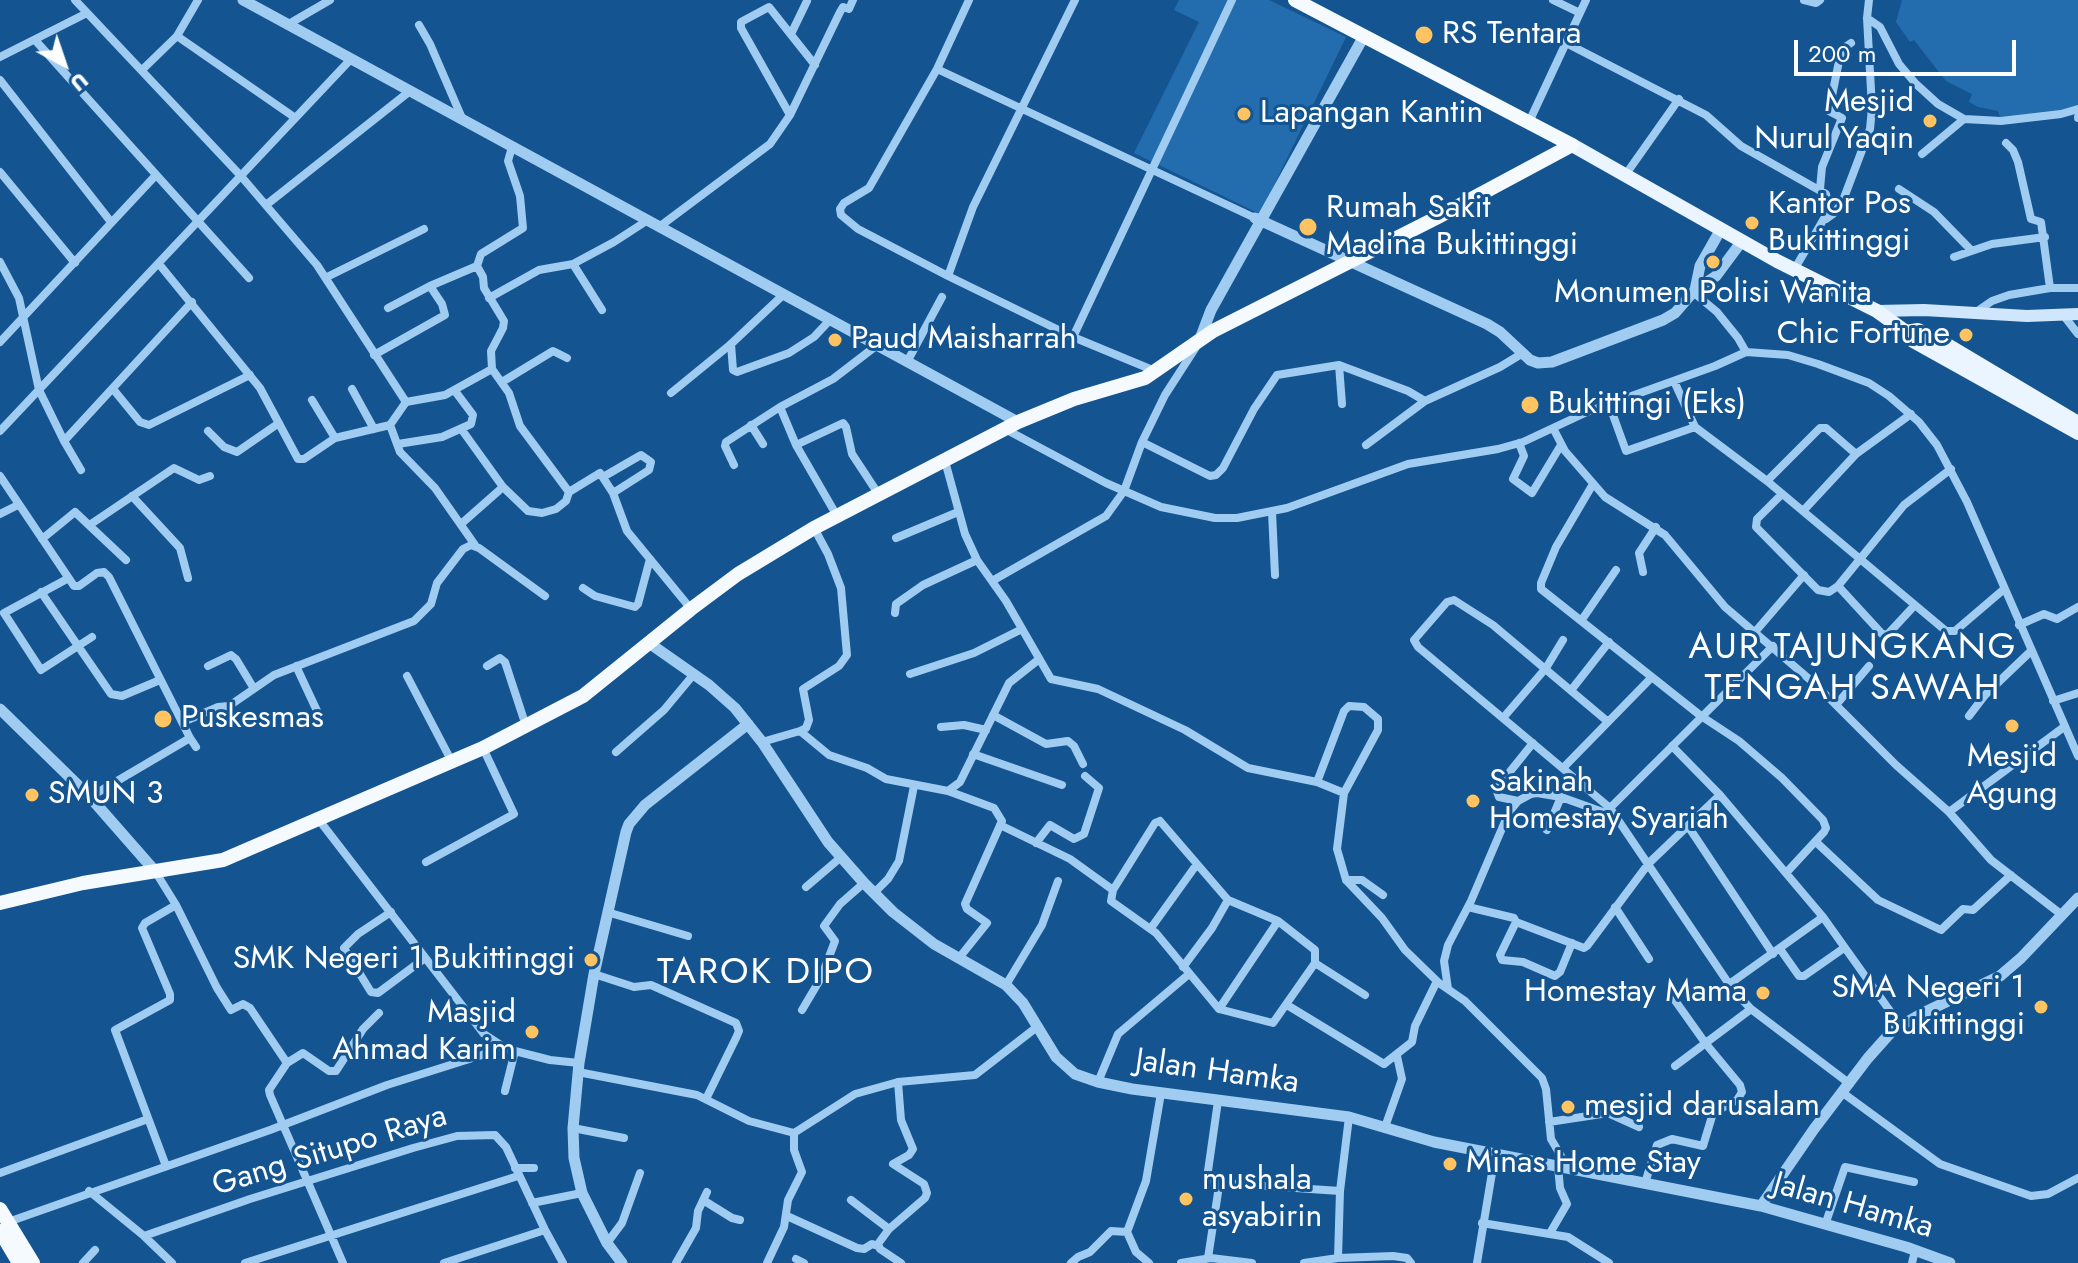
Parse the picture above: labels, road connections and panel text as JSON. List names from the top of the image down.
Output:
{
  "streets": {
    "street": ["Jalan Hamka", "Gang Situpo Raya"]
  },
  "districts": ["AUR TAJUNGKANG TENGAH SAWAH", "TAROK DIPO"],
  "places": [
    "RS Tentara",
    "Lapangan Kantin",
    "Mesjid Nurul Yaqin",
    "Kantor Pos Bukittinggi",
    "Rumah Sakit Madina Bukittinggi",
    "Monumen Polisi Wanita",
    "Chic Fortune",
    "Paud Maisharrah",
    "Bukittingi (Eks)",
    "Puskesmas",
    "Mesjid Agung",
    "SMUN 3",
    "Sakinah Homestay Syariah",
    "SMK Negeri 1 Bukittinggi",
    "Homestay Mama",
    "SMA Negeri 1 Bukittinggi",
    "Masjid Ahmad Karim",
    "mesjid darusalam",
    "Minas Home Stay",
    "mushala asyabirin"
  ],
  "scale_bar": "200 m",
  "north": "bottom right"
}
